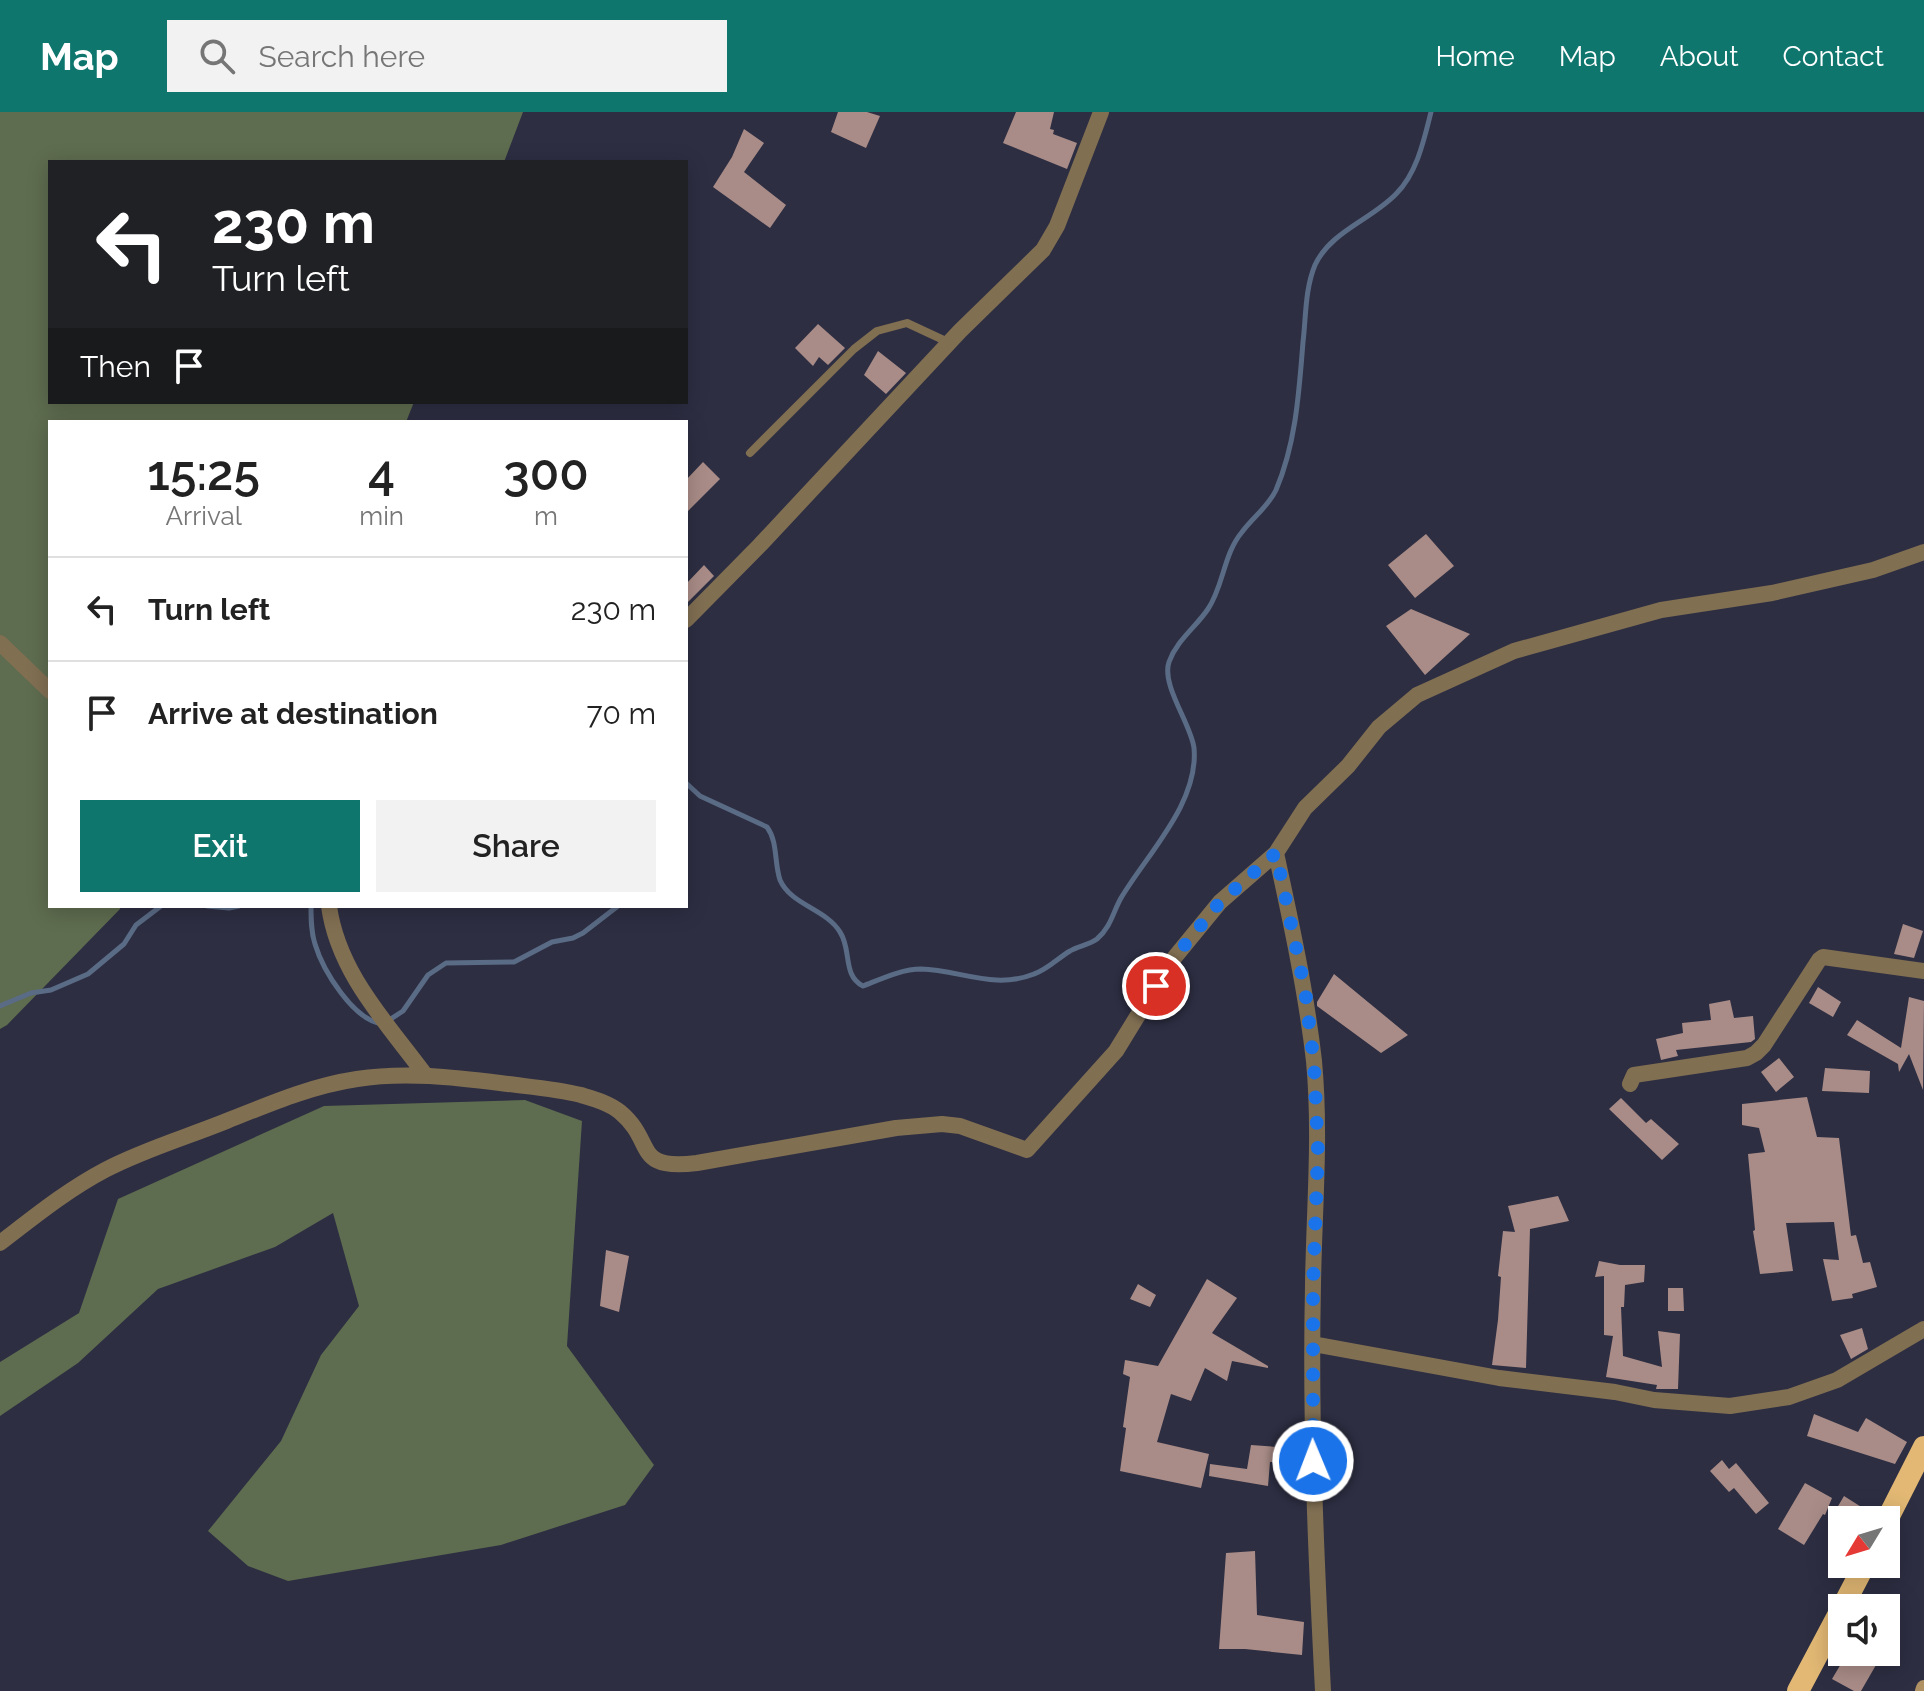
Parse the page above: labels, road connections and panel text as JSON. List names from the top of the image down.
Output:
{
  "north": "bottom left",
  "page": {
    "header": "Map",
    "search": "Search here",
    "nav": [
      "Home",
      "Map",
      "About",
      "Contact"
    ],
    "turn": ["230 m", "Turn left"],
    "then": "Then",
    "eta": [
      "15:25",
      "Arrival",
      "4",
      "min",
      "300",
      "m"
    ],
    "list": [
      {
        "name": "Turn left",
        "value": "230 m"
      },
      {
        "name": "Arrive at destination",
        "value": "70 m"
      }
    ],
    "buttons": ["Exit", "Share"]
  }
}
